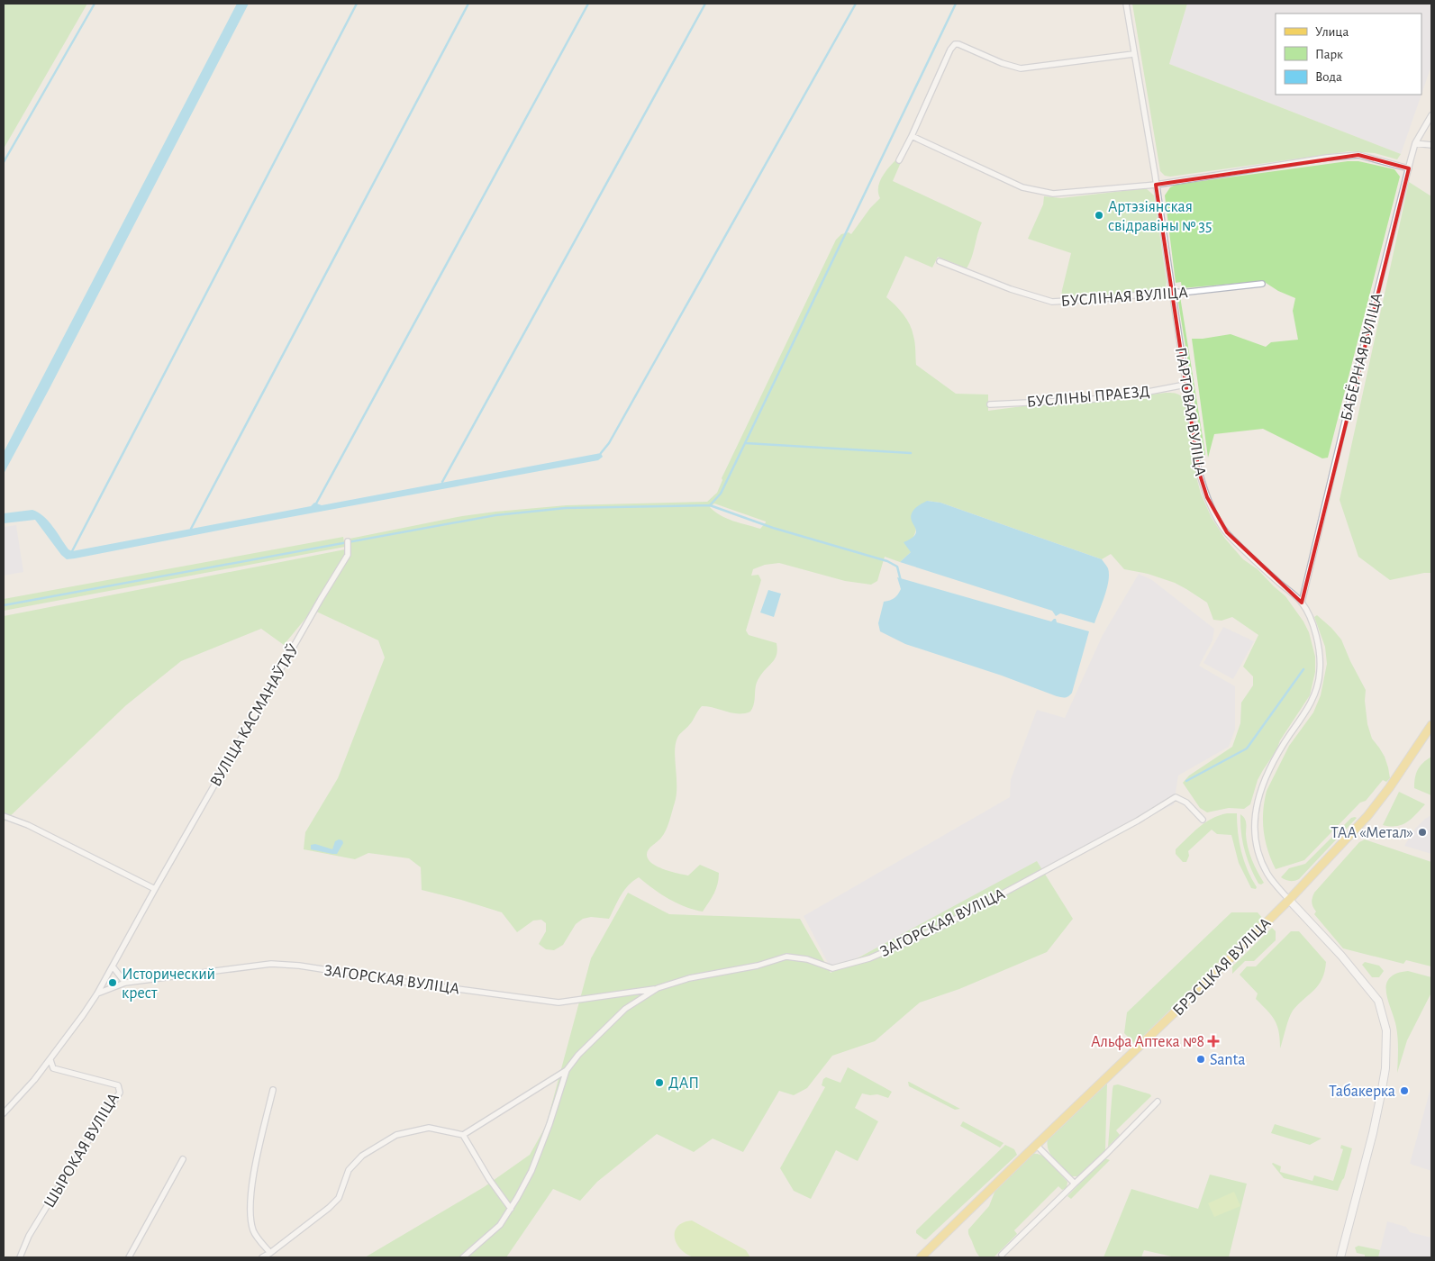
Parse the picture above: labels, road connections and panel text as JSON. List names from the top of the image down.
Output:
{
  "streets": {
    "main road": ["БРЭСЦКАЯ ВУЛІЦА"],
    "street": [
      "БУСЛІНАЯ ВУЛІЦА",
      "БАБЁРНАЯ ВУЛІЦА",
      "БУСЛІНЫ ПРАЕЗД",
      "ПАРТОВАЯ ВУЛІЦА",
      "ВУЛІЦА КАСМАНАЎТАЎ",
      "ЗАГОРСКАЯ ВУЛІЦА",
      "ШЫРОКАЯ ВУЛІЦА"
    ]
  },
  "crossings": [
    ["БУСЛІНАЯ ВУЛІЦА", "ПАРТОВАЯ ВУЛІЦА"],
    ["БАБЁРНАЯ ВУЛІЦА", "ПАРТОВАЯ ВУЛІЦА"],
    ["БУСЛІНЫ ПРАЕЗД", "ПАРТОВАЯ ВУЛІЦА"],
    ["ВУЛІЦА КАСМАНАЎТАЎ", "ЗАГОРСКАЯ ВУЛІЦА"],
    ["ВУЛІЦА КАСМАНАЎТАЎ", "ШЫРОКАЯ ВУЛІЦА"]
  ],
  "places": {
    "other": [
      "Артэзіянская свідравіны № 35",
      "ТАА «Метал»",
      "Исторический крест",
      "Santa",
      "ДАП",
      "Табакерка"
    ],
    "health": ["Альфа Аптека №8"]
  },
  "legend": ["Улица", "Парк", "Вода"]
}
